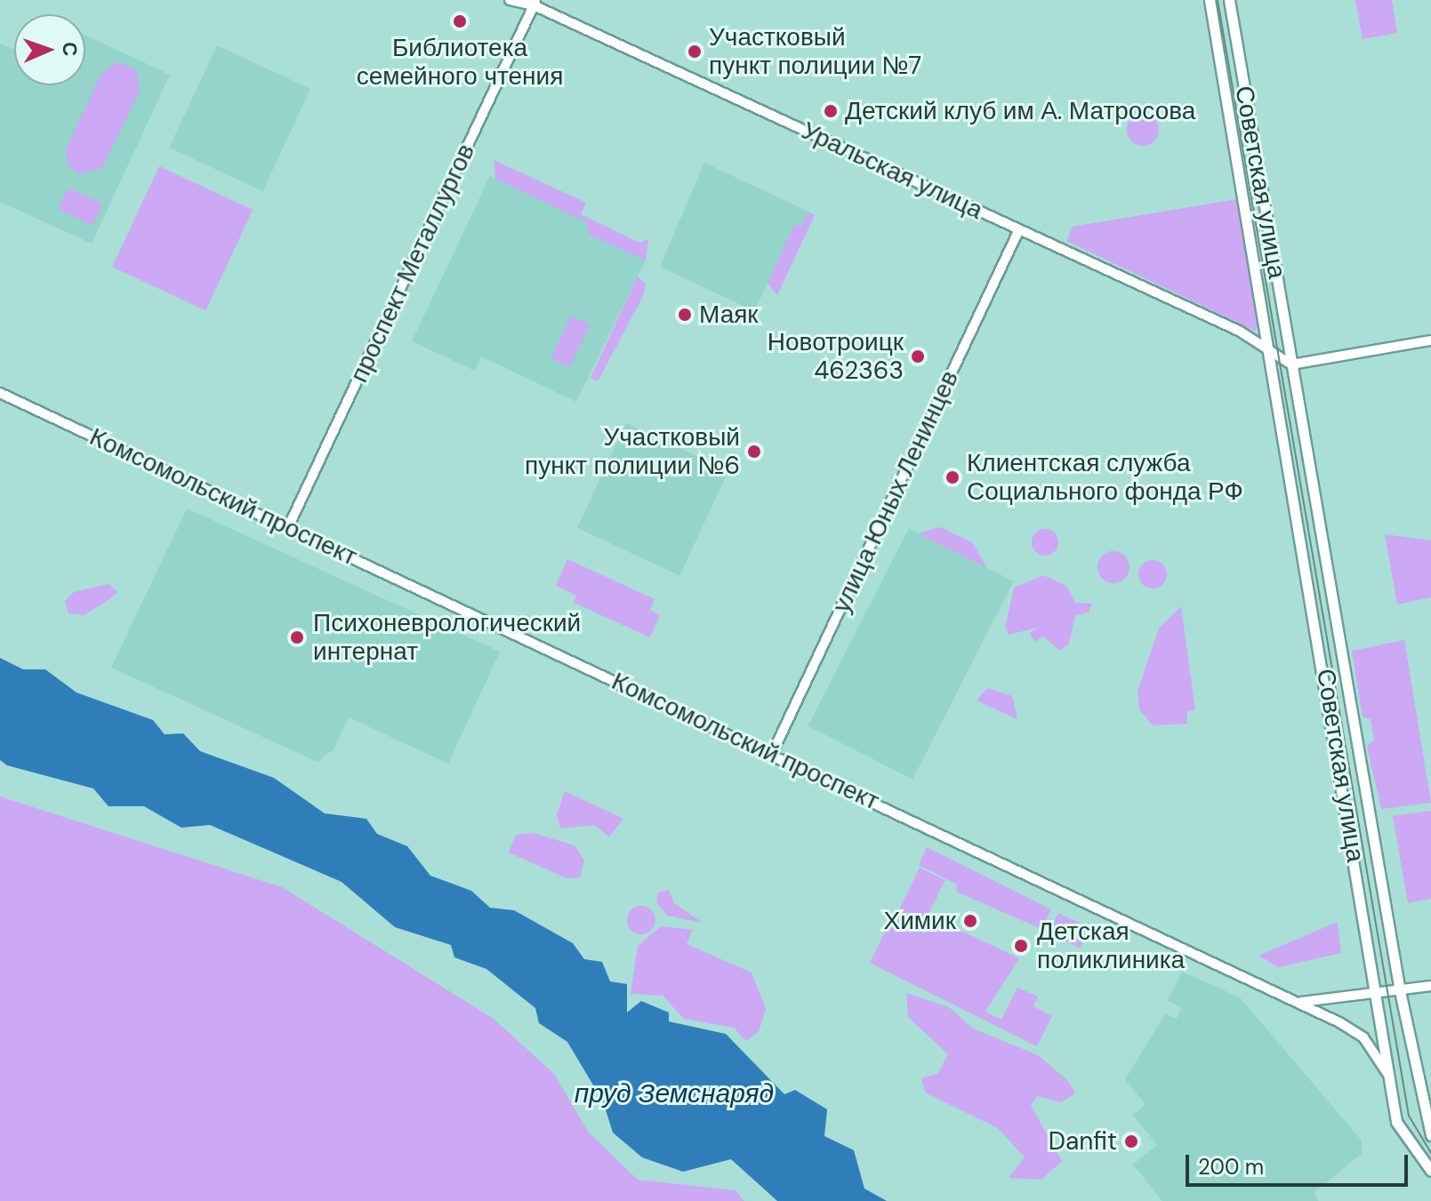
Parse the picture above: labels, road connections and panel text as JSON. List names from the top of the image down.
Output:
{
  "streets": {
    "main road": ["Советская улица"],
    "street": [
      "Уральская улица",
      "проспект Металлургов",
      "улица Юных Ленинцев",
      "Комсомольский проспект"
    ]
  },
  "crossings": [
    ["Уральская улица", "Советская улица"],
    ["Уральская улица", "проспект Металлургов"],
    ["Уральская улица", "улица Юных Ленинцев"],
    ["Советская улица", "Комсомольский проспект"],
    ["проспект Металлургов", "Комсомольский проспект"],
    ["улица Юных Ленинцев", "Комсомольский проспект"]
  ],
  "water": ["пруд Земснаряд"],
  "places": [
    "Библиотека семейного чтения",
    "Участковый пункт полиции №7",
    "Детский клуб им А. Матросова",
    "Маяк",
    "Новотроицк 462363",
    "Участковый пункт полиции №6",
    "Клиентская служба Социального фонда РФ",
    "Психоневрологический интернат",
    "Химик",
    "Детская поликлиника",
    "Danfit"
  ],
  "scale_bar": "200 m",
  "north": "right"
}
